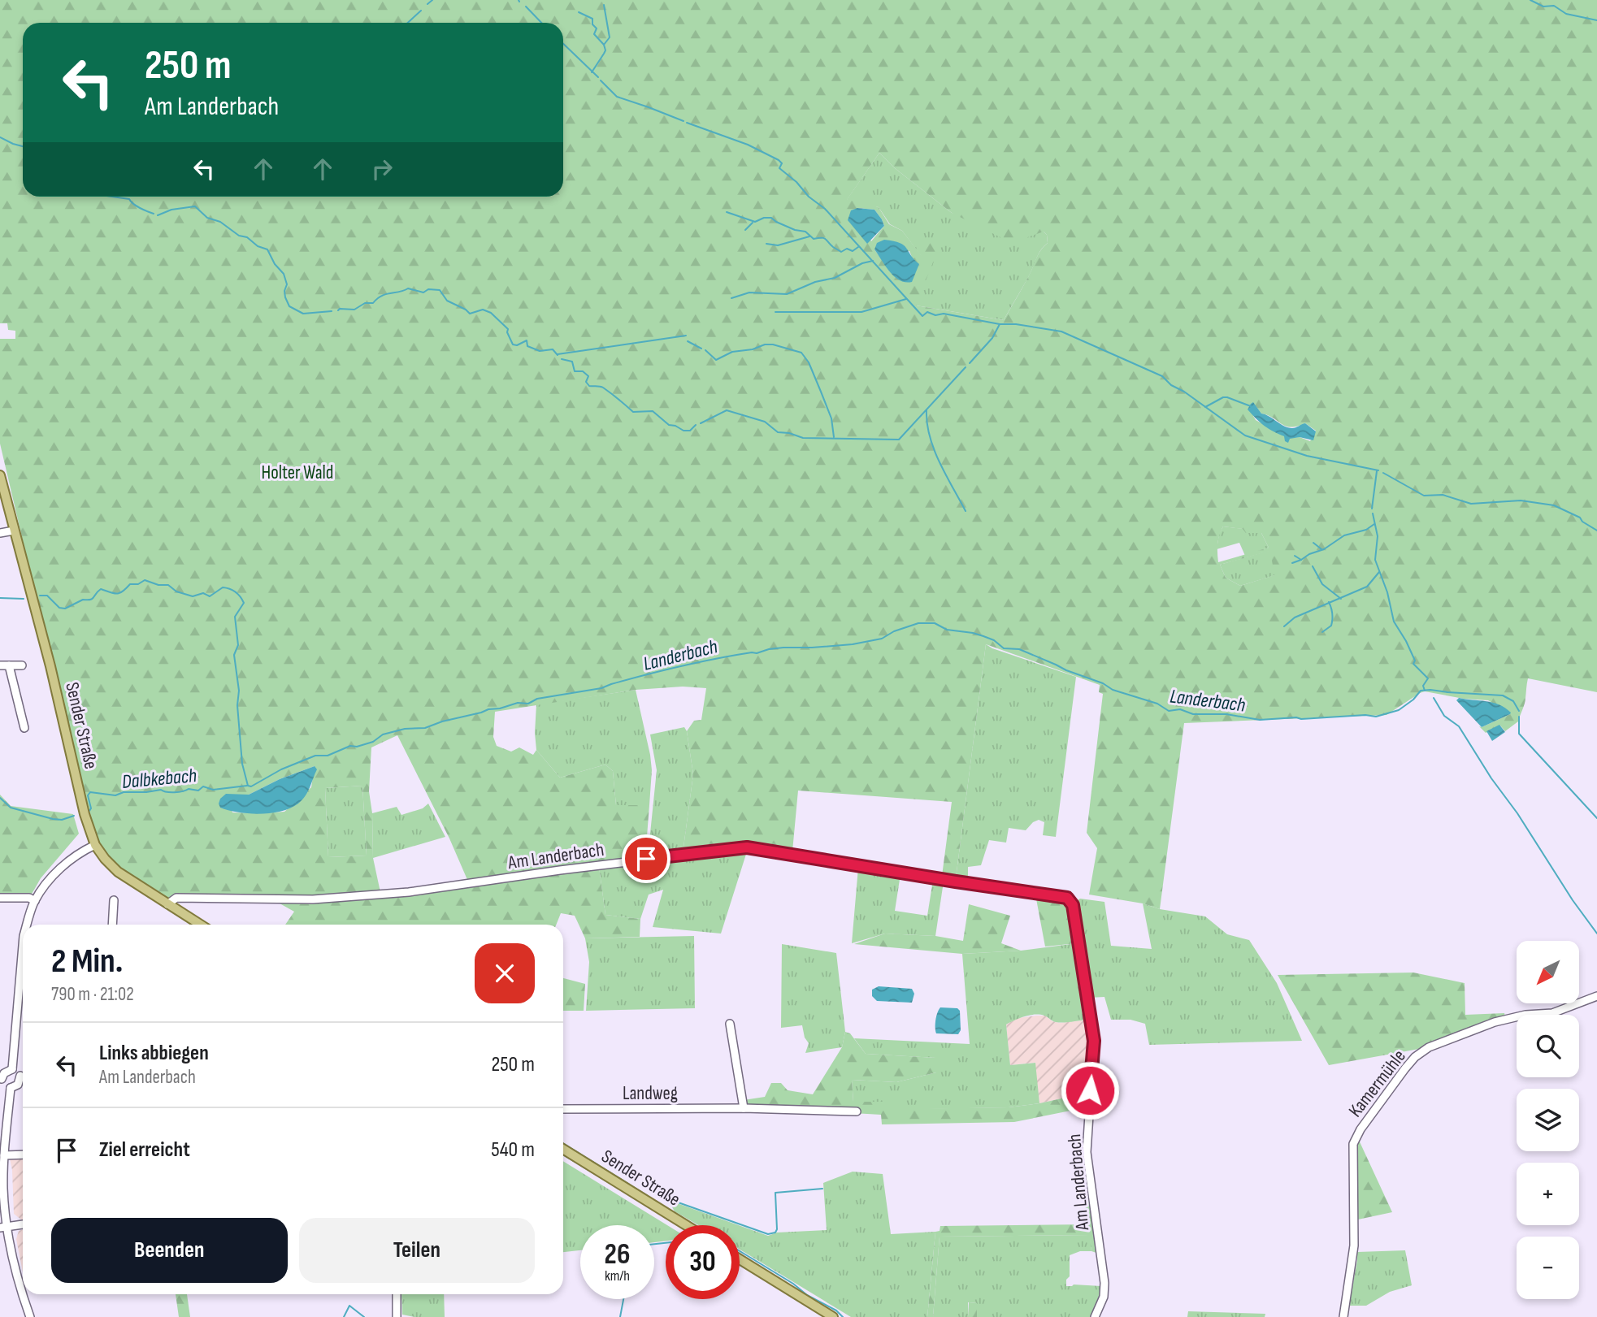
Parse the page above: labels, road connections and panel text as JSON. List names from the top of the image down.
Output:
{
  "streets": {
    "main road": ["Sender Straße"],
    "street": ["Am Landerbach", "Kamermühle", "Landweg"]
  },
  "crossings": [
    ["Sender Straße", "Am Landerbach"]
  ],
  "water": ["Landerbach", "Dalbkebach"],
  "parks": ["Holter Wald"],
  "north": "bottom left",
  "page": {
    "turn": ["250 m", "Am Landerbach"],
    "heading": ["2 Min.", "790 m · 21:02"],
    "map_buttons": ["+", "−"],
    "list": [
      {
        "name": "Links abbiegen",
        "note": "Am Landerbach",
        "value": "250 m"
      },
      {
        "name": "Ziel erreicht",
        "value": "540 m"
      }
    ],
    "buttons": ["Beenden", "Teilen"],
    "speed": "26 km/h",
    "limit": "30"
  }
}
